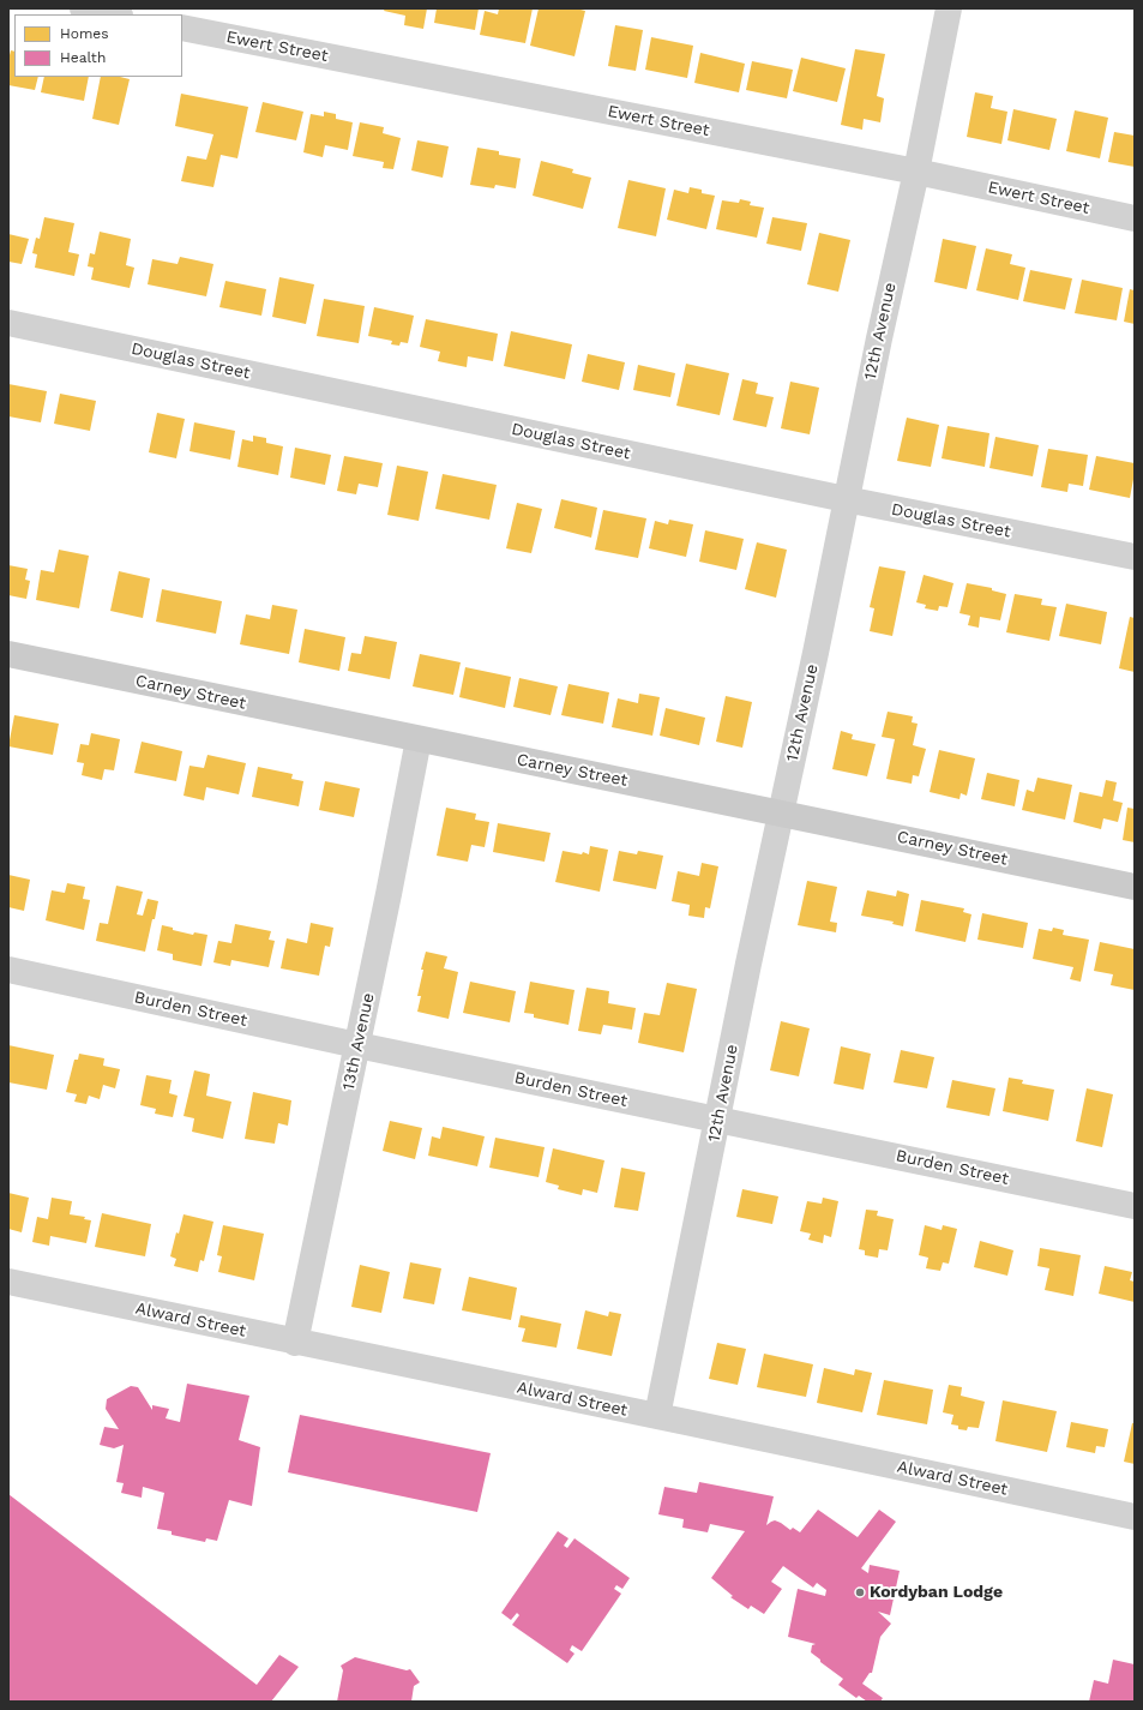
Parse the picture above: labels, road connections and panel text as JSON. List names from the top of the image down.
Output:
{
  "streets": {
    "street": [
      "Ewert Street",
      "12th Avenue",
      "Douglas Street",
      "Carney Street",
      "Burden Street",
      "13th Avenue",
      "Alward Street"
    ]
  },
  "crossings": [
    ["Ewert Street", "12th Avenue"],
    ["12th Avenue", "Douglas Street"],
    ["12th Avenue", "Carney Street"],
    ["12th Avenue", "Burden Street"],
    ["12th Avenue", "Alward Street"],
    ["Carney Street", "13th Avenue"],
    ["Burden Street", "13th Avenue"],
    ["13th Avenue", "Alward Street"]
  ],
  "places": ["Kordyban Lodge"],
  "legend": ["Homes", "Health"]
}
